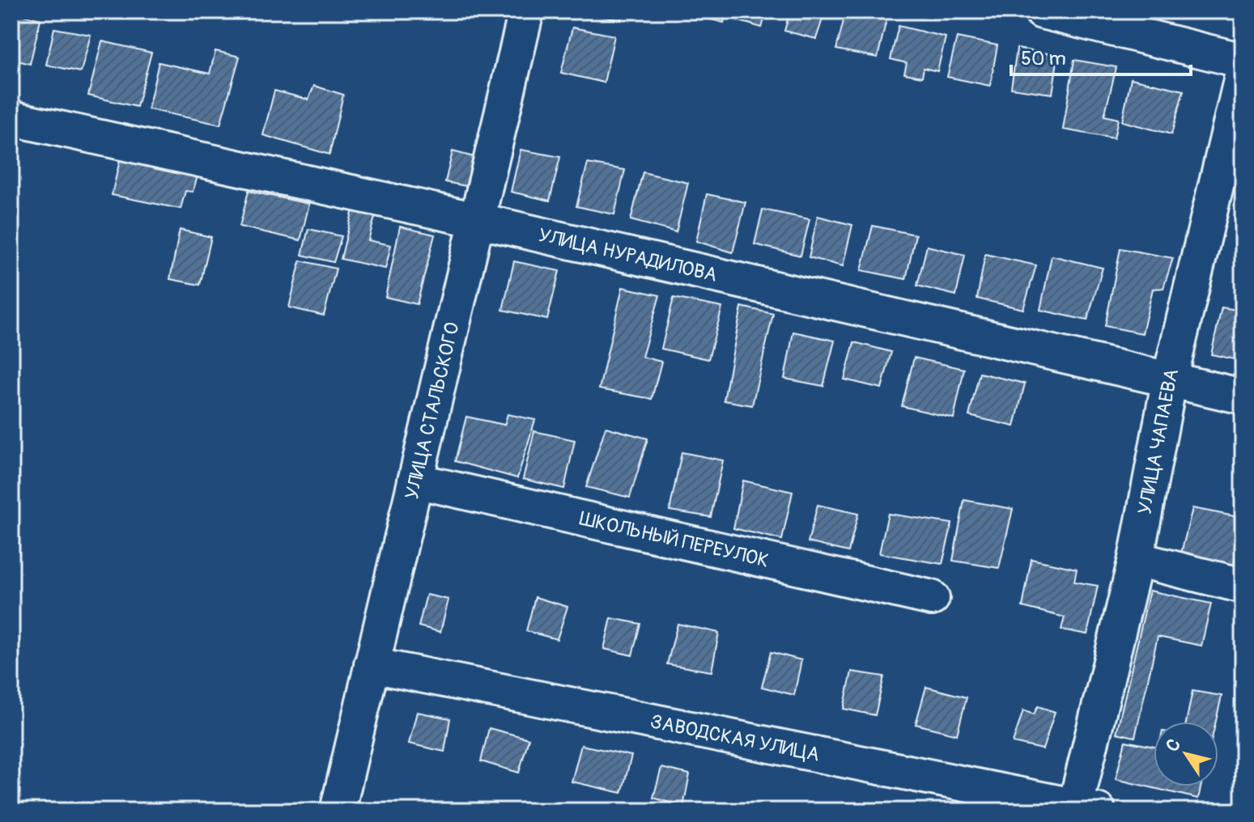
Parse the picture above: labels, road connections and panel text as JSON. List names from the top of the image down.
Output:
{
  "streets": {
    "street": [
      "УЛИЦА НУРАДИЛОВА",
      "УЛИЦА СТАЛЬСКОГО",
      "УЛИЦА ЧАПАЕВА",
      "ШКОЛЬНЫЙ ПЕРЕУЛОК",
      "ЗАВОДСКАЯ УЛИЦА"
    ]
  },
  "crossings": [
    ["УЛИЦА НУРАДИЛОВА", "УЛИЦА СТАЛЬСКОГО"],
    ["УЛИЦА НУРАДИЛОВА", "УЛИЦА ЧАПАЕВА"],
    ["УЛИЦА СТАЛЬСКОГО", "ШКОЛЬНЫЙ ПЕРЕУЛОК"],
    ["УЛИЦА СТАЛЬСКОГО", "ЗАВОДСКАЯ УЛИЦА"],
    ["УЛИЦА ЧАПАЕВА", "ЗАВОДСКАЯ УЛИЦА"]
  ],
  "scale_bar": "50 m",
  "north": "top left"
}
